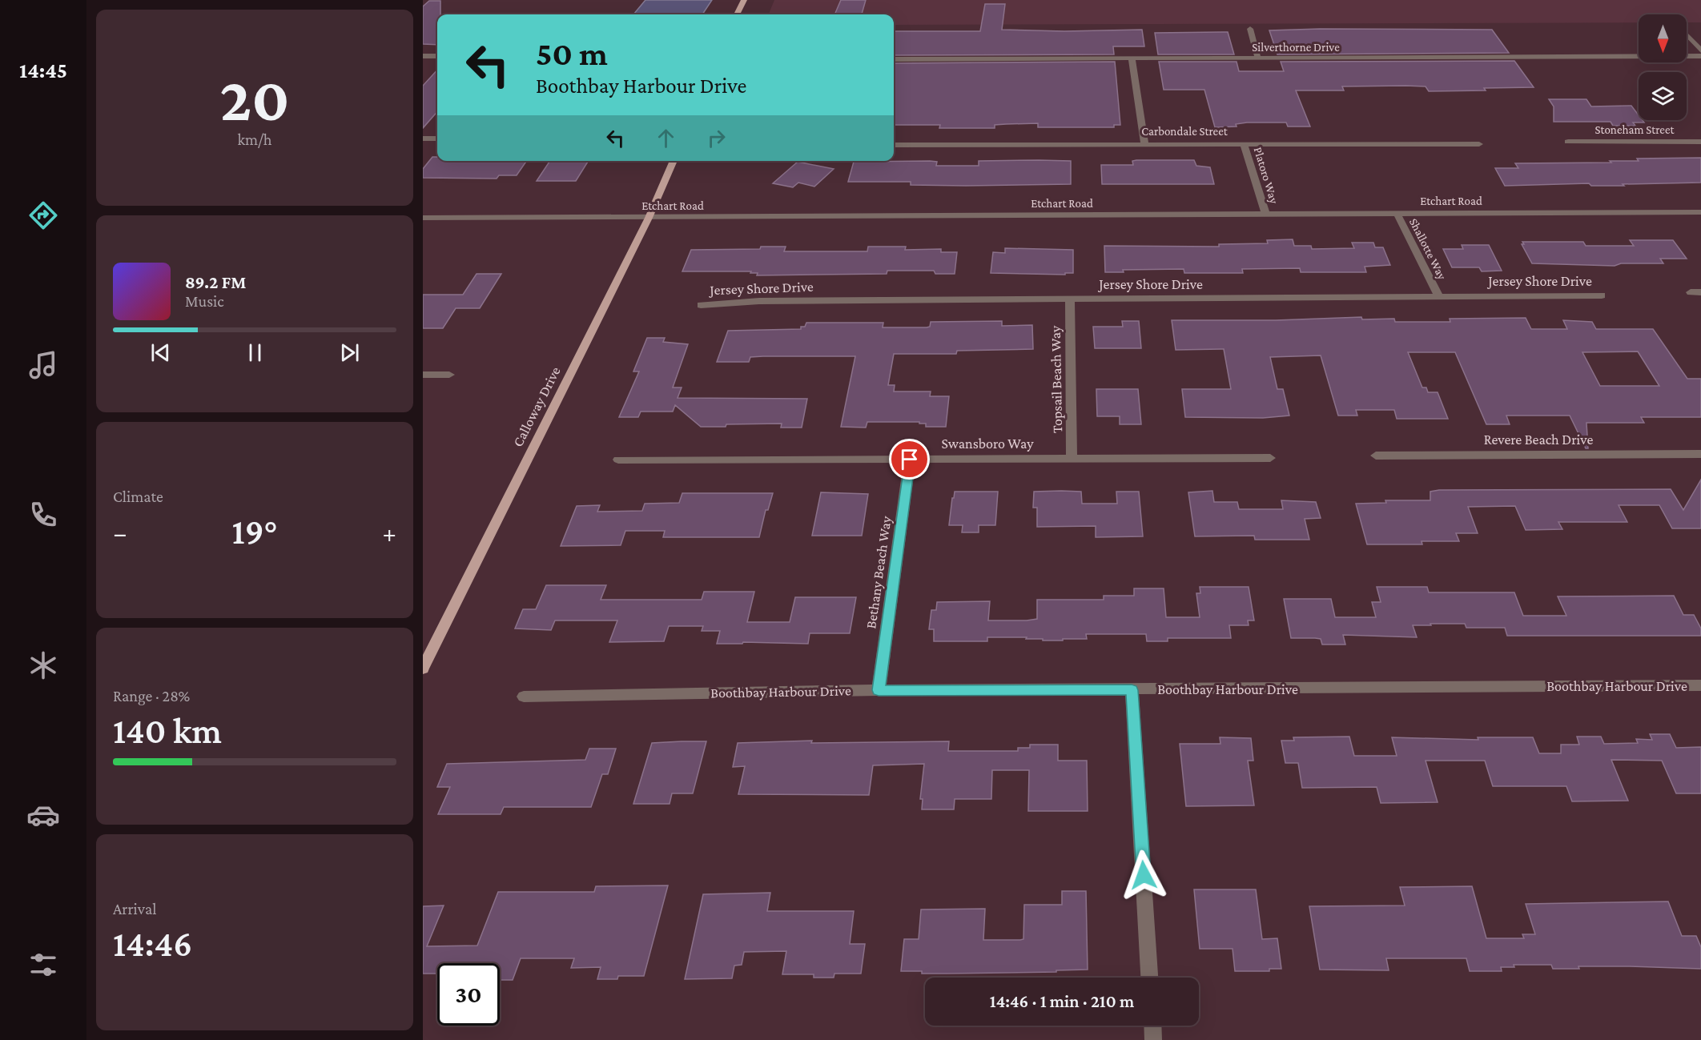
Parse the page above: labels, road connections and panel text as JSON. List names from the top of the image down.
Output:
{
  "streets": {
    "main road": ["Calloway Drive"],
    "street": [
      "Silverthorne Drive",
      "Stoneham Street",
      "Carbondale Street",
      "Platoro Way",
      "Etchart Road",
      "Shallotte Way",
      "Jersey Shore Drive",
      "Topsail Beach Way",
      "Revere Beach Drive",
      "Swansboro Way",
      "Bethany Beach Way",
      "Boothbay Harbour Drive"
    ]
  },
  "crossings": [
    ["Carbondale Street", "Platoro Way"],
    ["Platoro Way", "Etchart Road"],
    ["Etchart Road", "Shallotte Way"],
    ["Etchart Road", "Calloway Drive"],
    ["Shallotte Way", "Jersey Shore Drive"],
    ["Jersey Shore Drive", "Topsail Beach Way"],
    ["Topsail Beach Way", "Swansboro Way"],
    ["Swansboro Way", "Bethany Beach Way"],
    ["Bethany Beach Way", "Boothbay Harbour Drive"]
  ],
  "north": "bottom",
  "page": {
    "tabs": "14:45",
    "tile": [
      ["20", "km/h"],
      "Climate",
      ["Range · 28%", "140 km"],
      ["Arrival", "14:46"]
    ],
    "turn": ["50 m", "Boothbay Harbour Drive"],
    "song": ["89.2 FM", "Music"],
    "heat": ["−", "19°", "+"],
    "limit": "30",
    "trip": "14:46 · 1 min · 210 m"
  }
}
